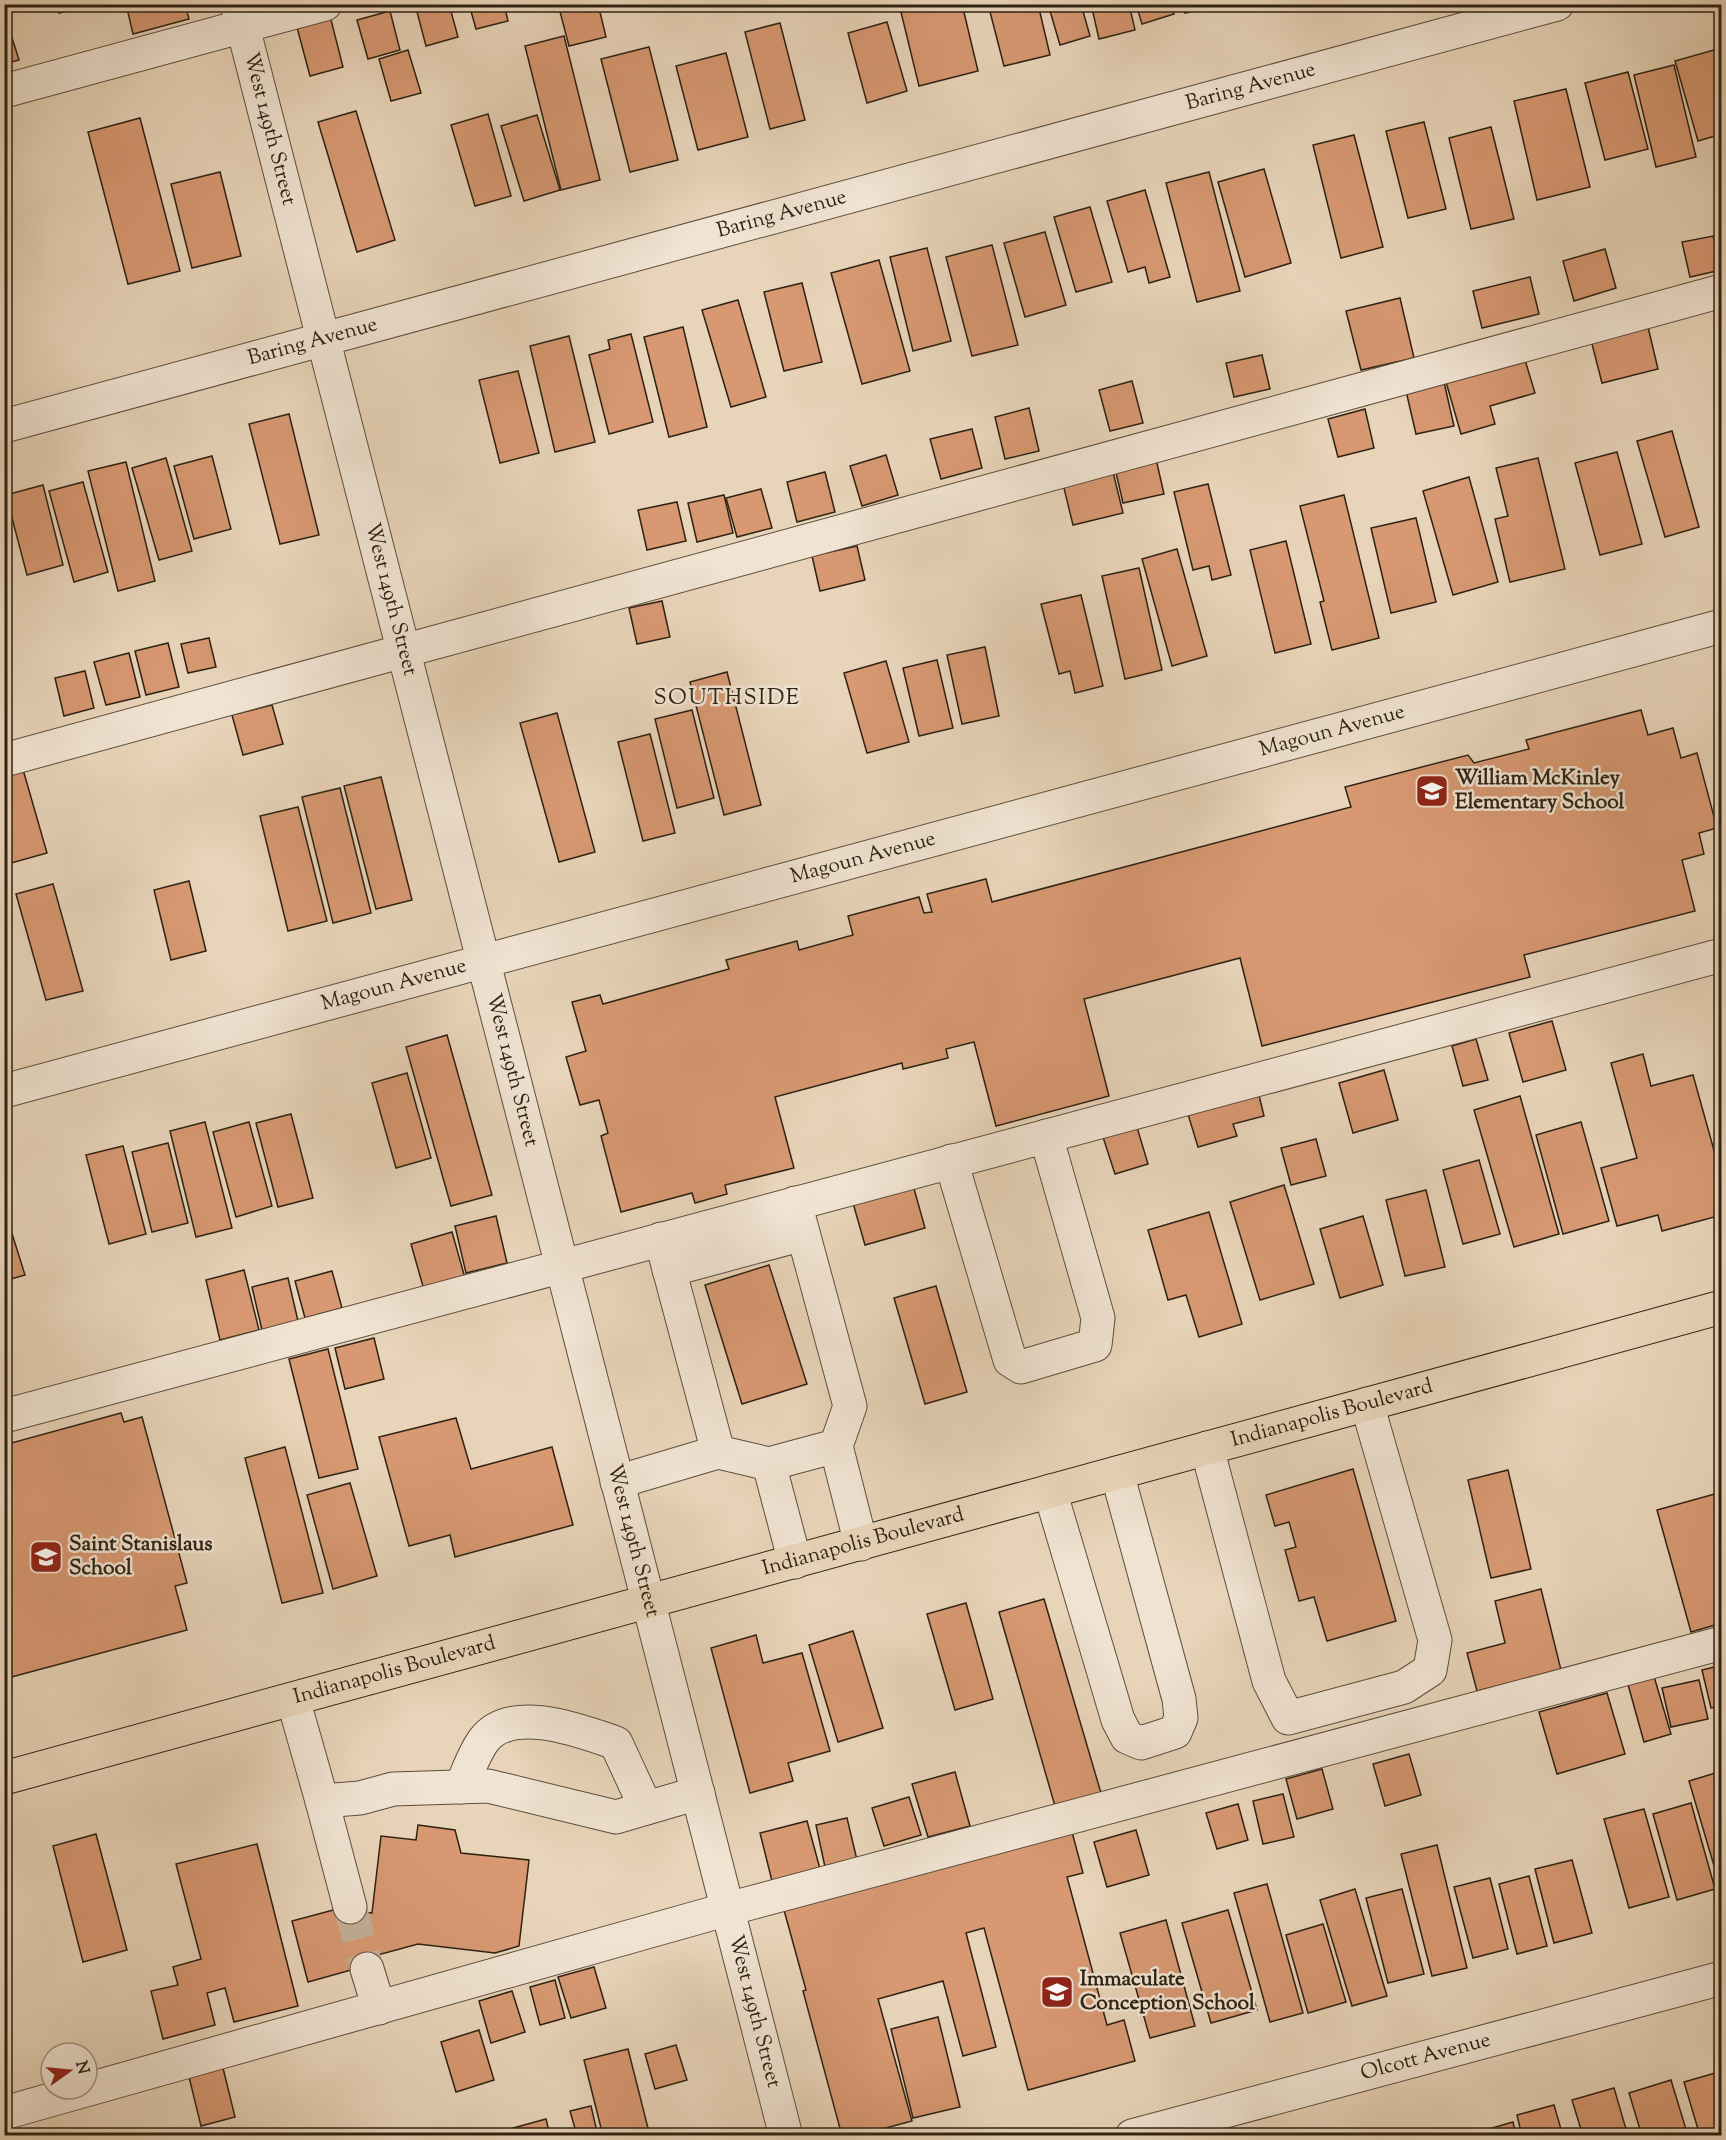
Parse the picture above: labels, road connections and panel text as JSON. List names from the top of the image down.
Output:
{
  "streets": {
    "main road": ["Indianapolis Boulevard"],
    "street": [
      "Baring Avenue",
      "West 149th Street",
      "Magoun Avenue",
      "Olcott Avenue"
    ]
  },
  "crossings": [
    ["Baring Avenue", "West 149th Street"],
    ["West 149th Street", "Magoun Avenue"],
    ["West 149th Street", "Indianapolis Boulevard"]
  ],
  "districts": ["SOUTHSIDE"],
  "places": {
    "school or university": ["William McKinley Elementary School", "Saint Stanislaus School", "Immaculate Conception School"]
  },
  "north": "right"
}
